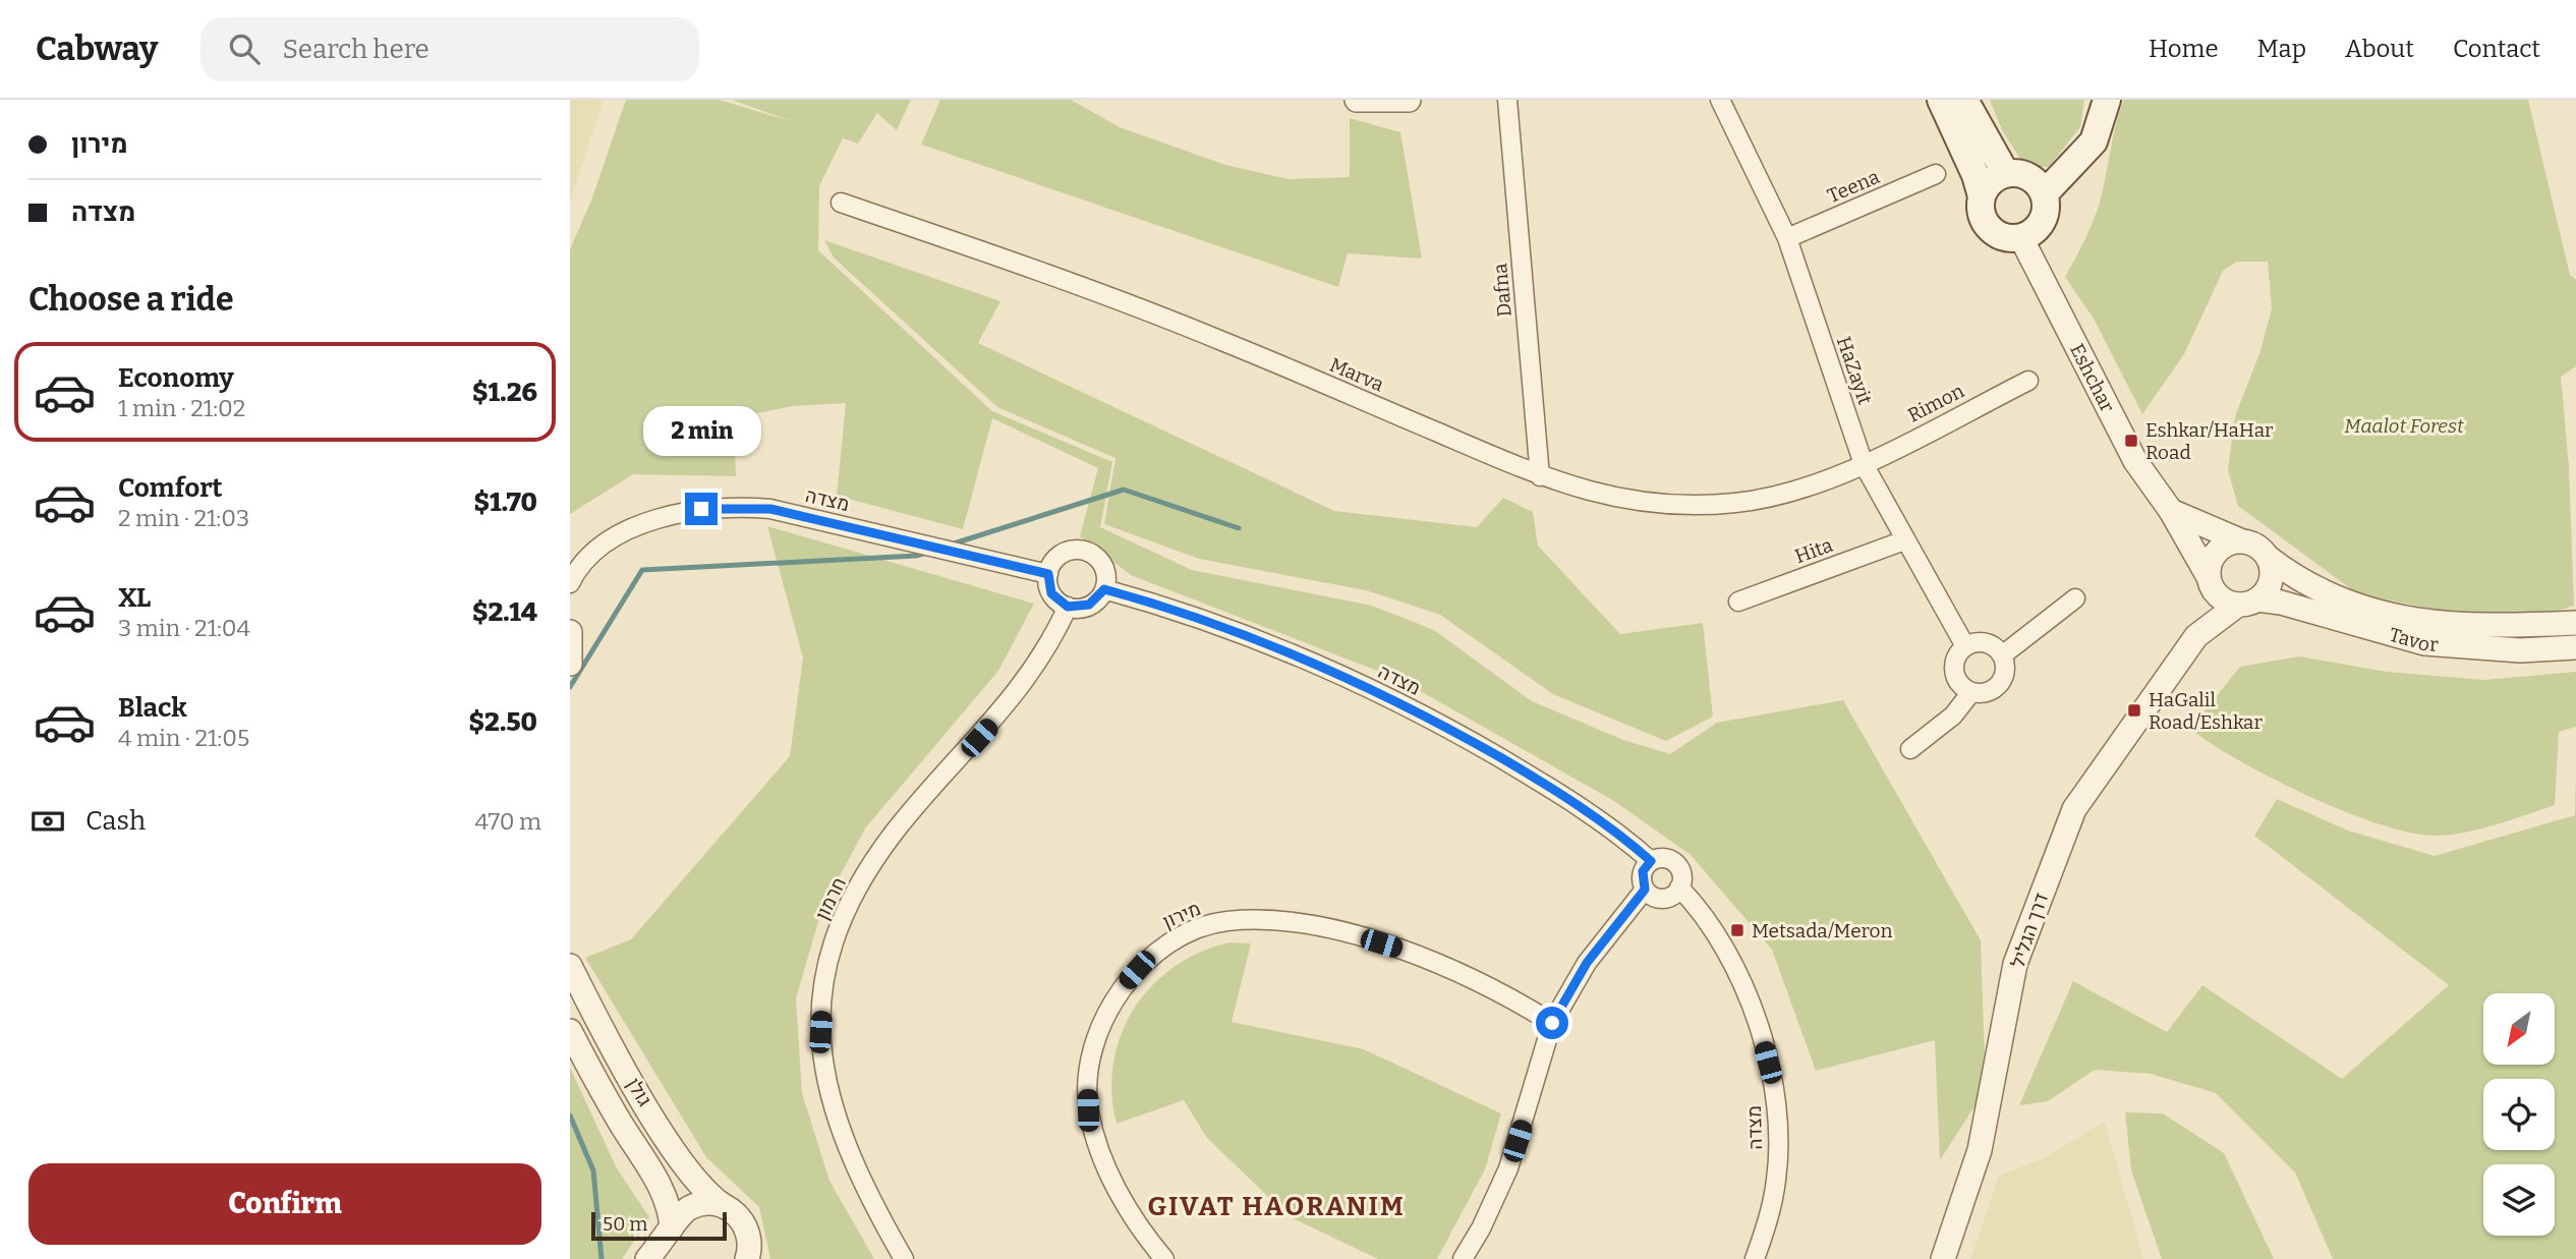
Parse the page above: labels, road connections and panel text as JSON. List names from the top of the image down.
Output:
{
  "streets": {
    "street": [
      "Teena",
      "Dafna",
      "HaZayit",
      "Marva",
      "Eshchar",
      "Rimon",
      "מצדה",
      "Hita",
      "Tavor",
      "חרמון",
      "מירון",
      "דרך הגליל",
      "גולן"
    ]
  },
  "crossings": [
    ["Teena", "HaZayit"],
    ["Dafna", "Marva"],
    ["HaZayit", "Marva"],
    ["HaZayit", "Rimon"],
    ["HaZayit", "Hita"],
    ["Marva", "Rimon"],
    ["Eshchar", "Tavor"],
    ["Eshchar", "דרך הגליל"],
    ["מצדה", "חרמון"],
    ["Tavor", "דרך הגליל"]
  ],
  "districts": ["GIVAT HAORANIM"],
  "parks": ["Maalot Forest"],
  "places": {
    "transit": ["Eshkar/HaHar Road", "HaGalil Road/Eshkar", "Metsada/Meron"]
  },
  "scale_bar": "50 m",
  "north": "bottom left",
  "page": {
    "header": "Cabway",
    "search": "Search here",
    "nav": [
      "Home",
      "Map",
      "About",
      "Contact"
    ],
    "banner": ["מירון", "מצדה"],
    "heading": "Choose a ride",
    "list": [
      {
        "name": "Economy",
        "note": "1 min · 21:02",
        "value": "$1.26"
      },
      {
        "name": "Comfort",
        "note": "2 min · 21:03",
        "value": "$1.70"
      },
      {
        "name": "XL",
        "note": "3 min · 21:04",
        "value": "$2.14"
      },
      {
        "name": "Black",
        "note": "4 min · 21:05",
        "value": "$2.50"
      }
    ],
    "bubble": "2 min",
    "pay": ["Cash", "470 m"],
    "buttons": "Confirm",
    "scale": "50 m"
  }
}
